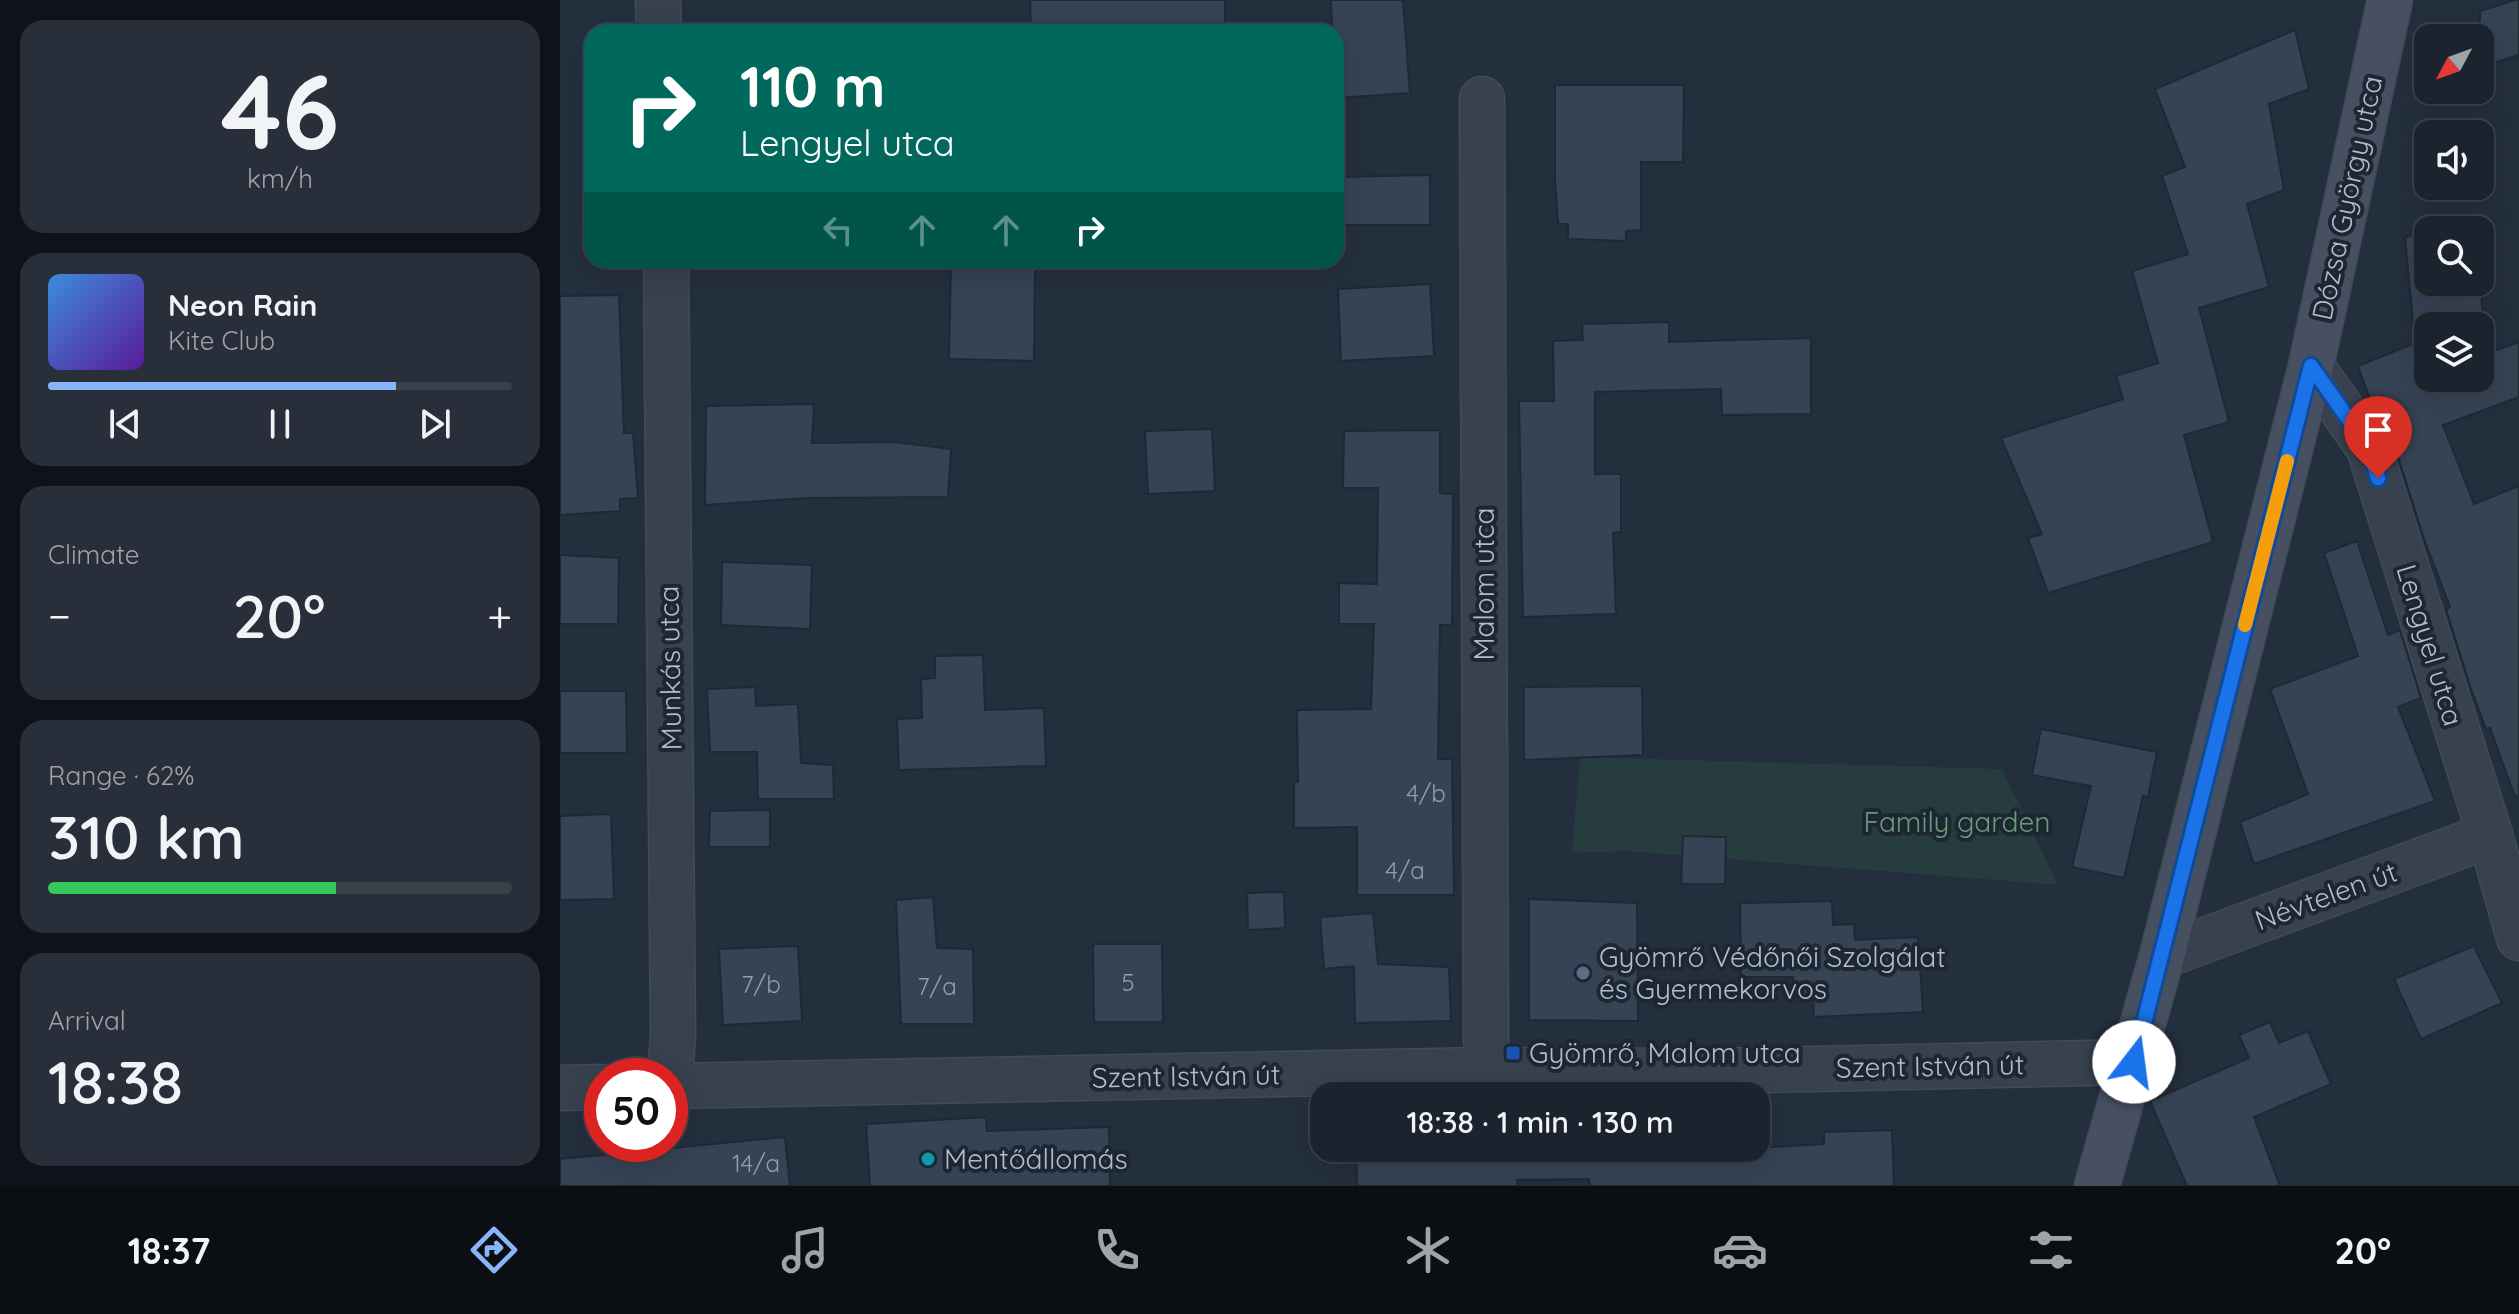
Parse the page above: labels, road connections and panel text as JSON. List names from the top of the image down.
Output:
{
  "streets": {
    "main road": ["Dózsa György utca"],
    "street": [
      "Malom utca",
      "Lengyel utca",
      "Munkás utca",
      "Névtelen út",
      "Szent István út"
    ]
  },
  "crossings": [
    ["Dózsa György utca", "Lengyel utca"],
    ["Dózsa György utca", "Névtelen út"],
    ["Dózsa György utca", "Szent István út"],
    ["Malom utca", "Szent István út"],
    ["Lengyel utca", "Névtelen út"]
  ],
  "parks": ["Family garden"],
  "places": {
    "other": ["Gyömrő Védőnői Szolgálat és Gyermekorvos", "Mentőállomás"],
    "transit": ["Gyömrő, Malom utca"]
  },
  "house_numbers": [
    "4/b",
    "4/a",
    "5",
    "7/b",
    "7/a",
    "14/a"
  ],
  "north": "bottom left",
  "page": {
    "tile": [
      ["46", "km/h"],
      "Climate",
      ["Range · 62%", "310 km"],
      ["Arrival", "18:38"]
    ],
    "turn": ["110 m", "Lengyel utca"],
    "song": ["Neon Rain", "Kite Club"],
    "heat": ["−", "20°", "+"],
    "limit": "50",
    "trip": "18:38 · 1 min · 130 m",
    "tabs": ["18:37", "20°"]
  }
}
